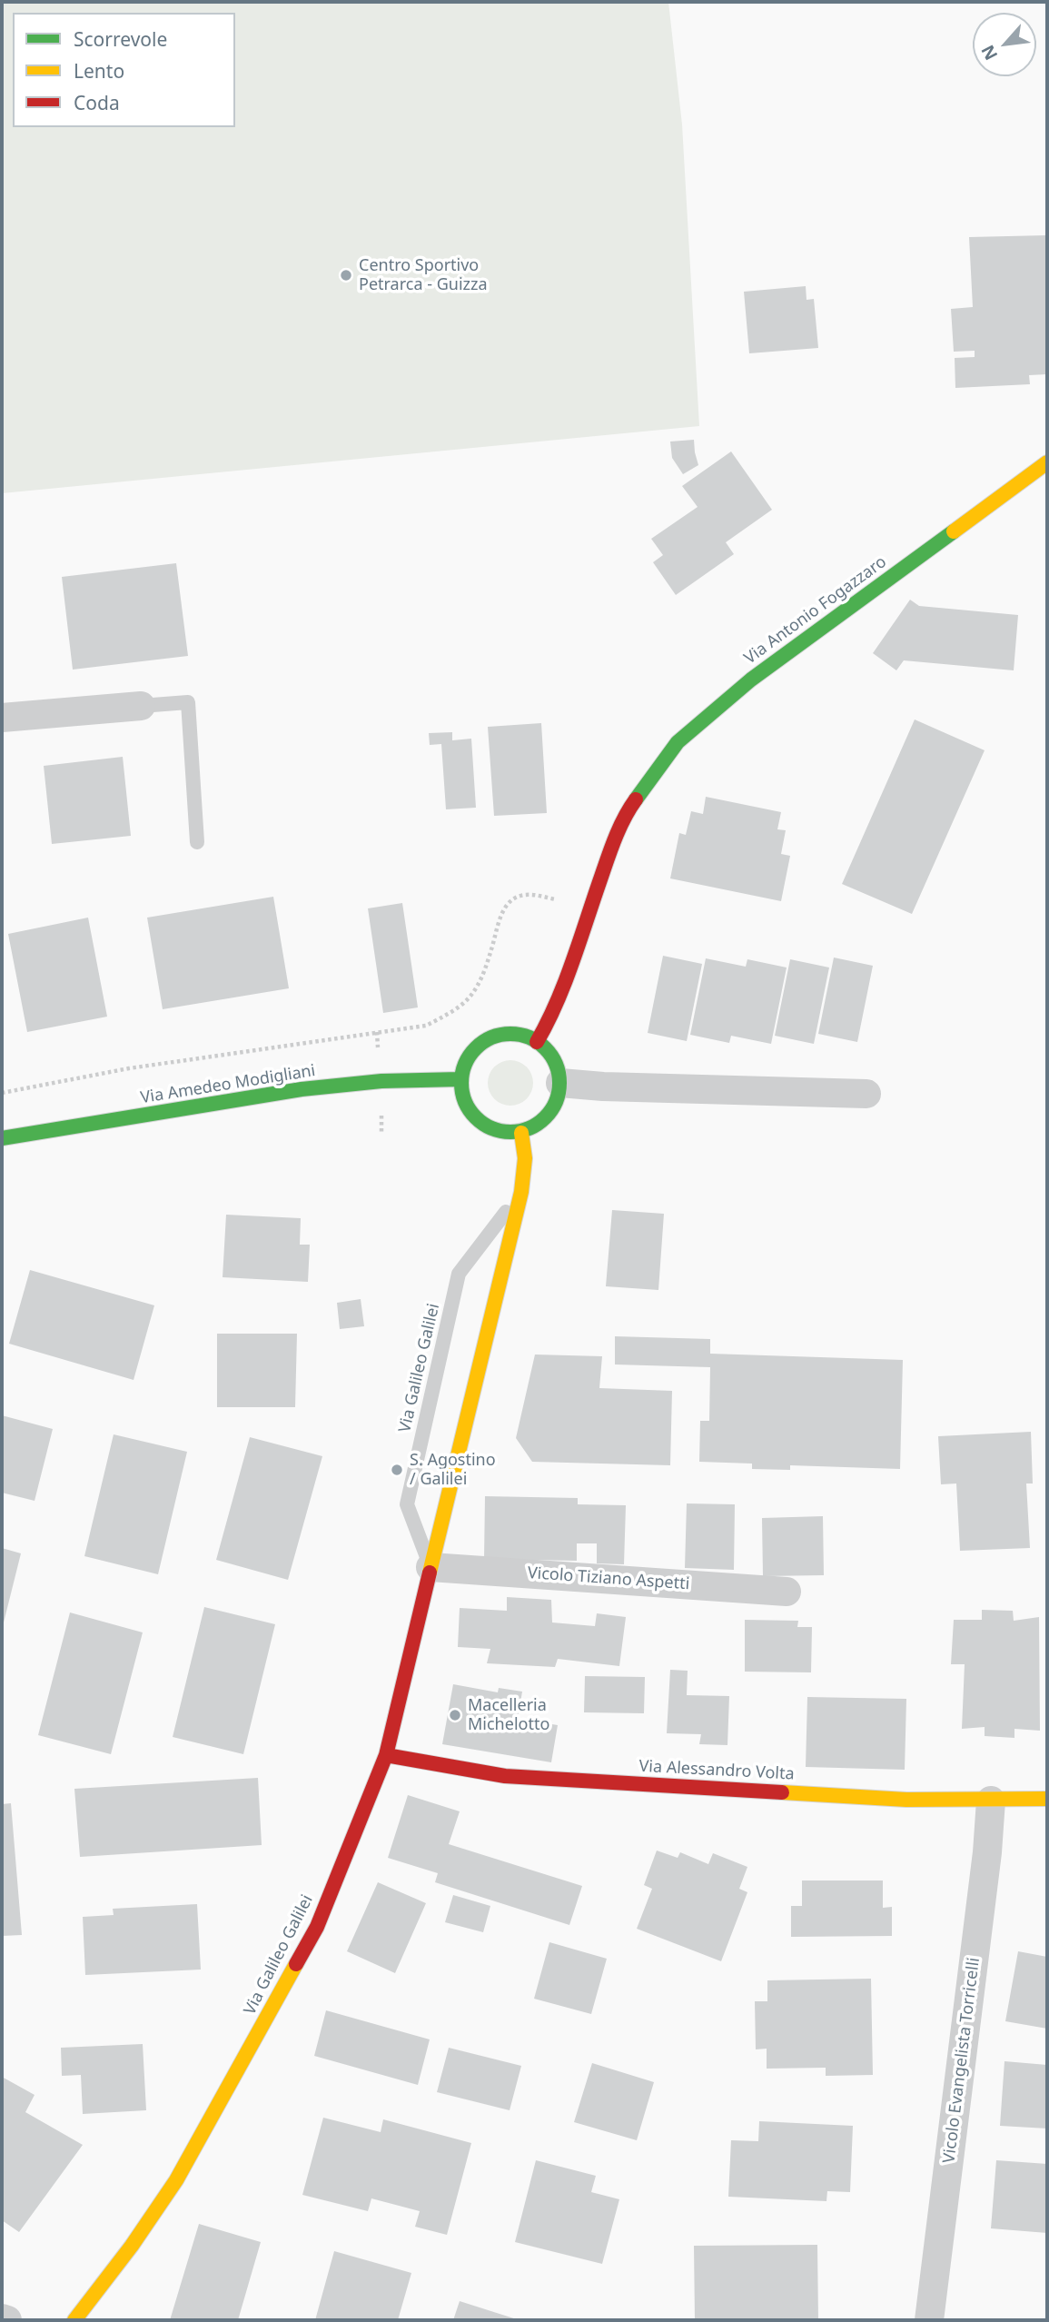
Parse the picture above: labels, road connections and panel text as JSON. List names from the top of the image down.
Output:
{
  "streets": {
    "street": [
      "Via Antonio Fogazzaro",
      "Via Amedeo Modigliani",
      "Via Galileo Galilei",
      "Vicolo Tiziano Aspetti",
      "Via Alessandro Volta",
      "Vicolo Evangelista Torricelli"
    ]
  },
  "crossings": [
    ["Via Antonio Fogazzaro", "Via Amedeo Modigliani"],
    ["Via Antonio Fogazzaro", "Via Galileo Galilei"],
    ["Via Amedeo Modigliani", "Via Galileo Galilei"],
    ["Via Galileo Galilei", "Vicolo Tiziano Aspetti"],
    ["Via Galileo Galilei", "Via Alessandro Volta"],
    ["Via Alessandro Volta", "Vicolo Evangelista Torricelli"]
  ],
  "places": ["Centro Sportivo Petrarca - Guizza", "S. Agostino / Galilei", "Macelleria Michelotto"],
  "legend": ["Scorrevole", "Lento", "Coda"],
  "north": "bottom left"
}
